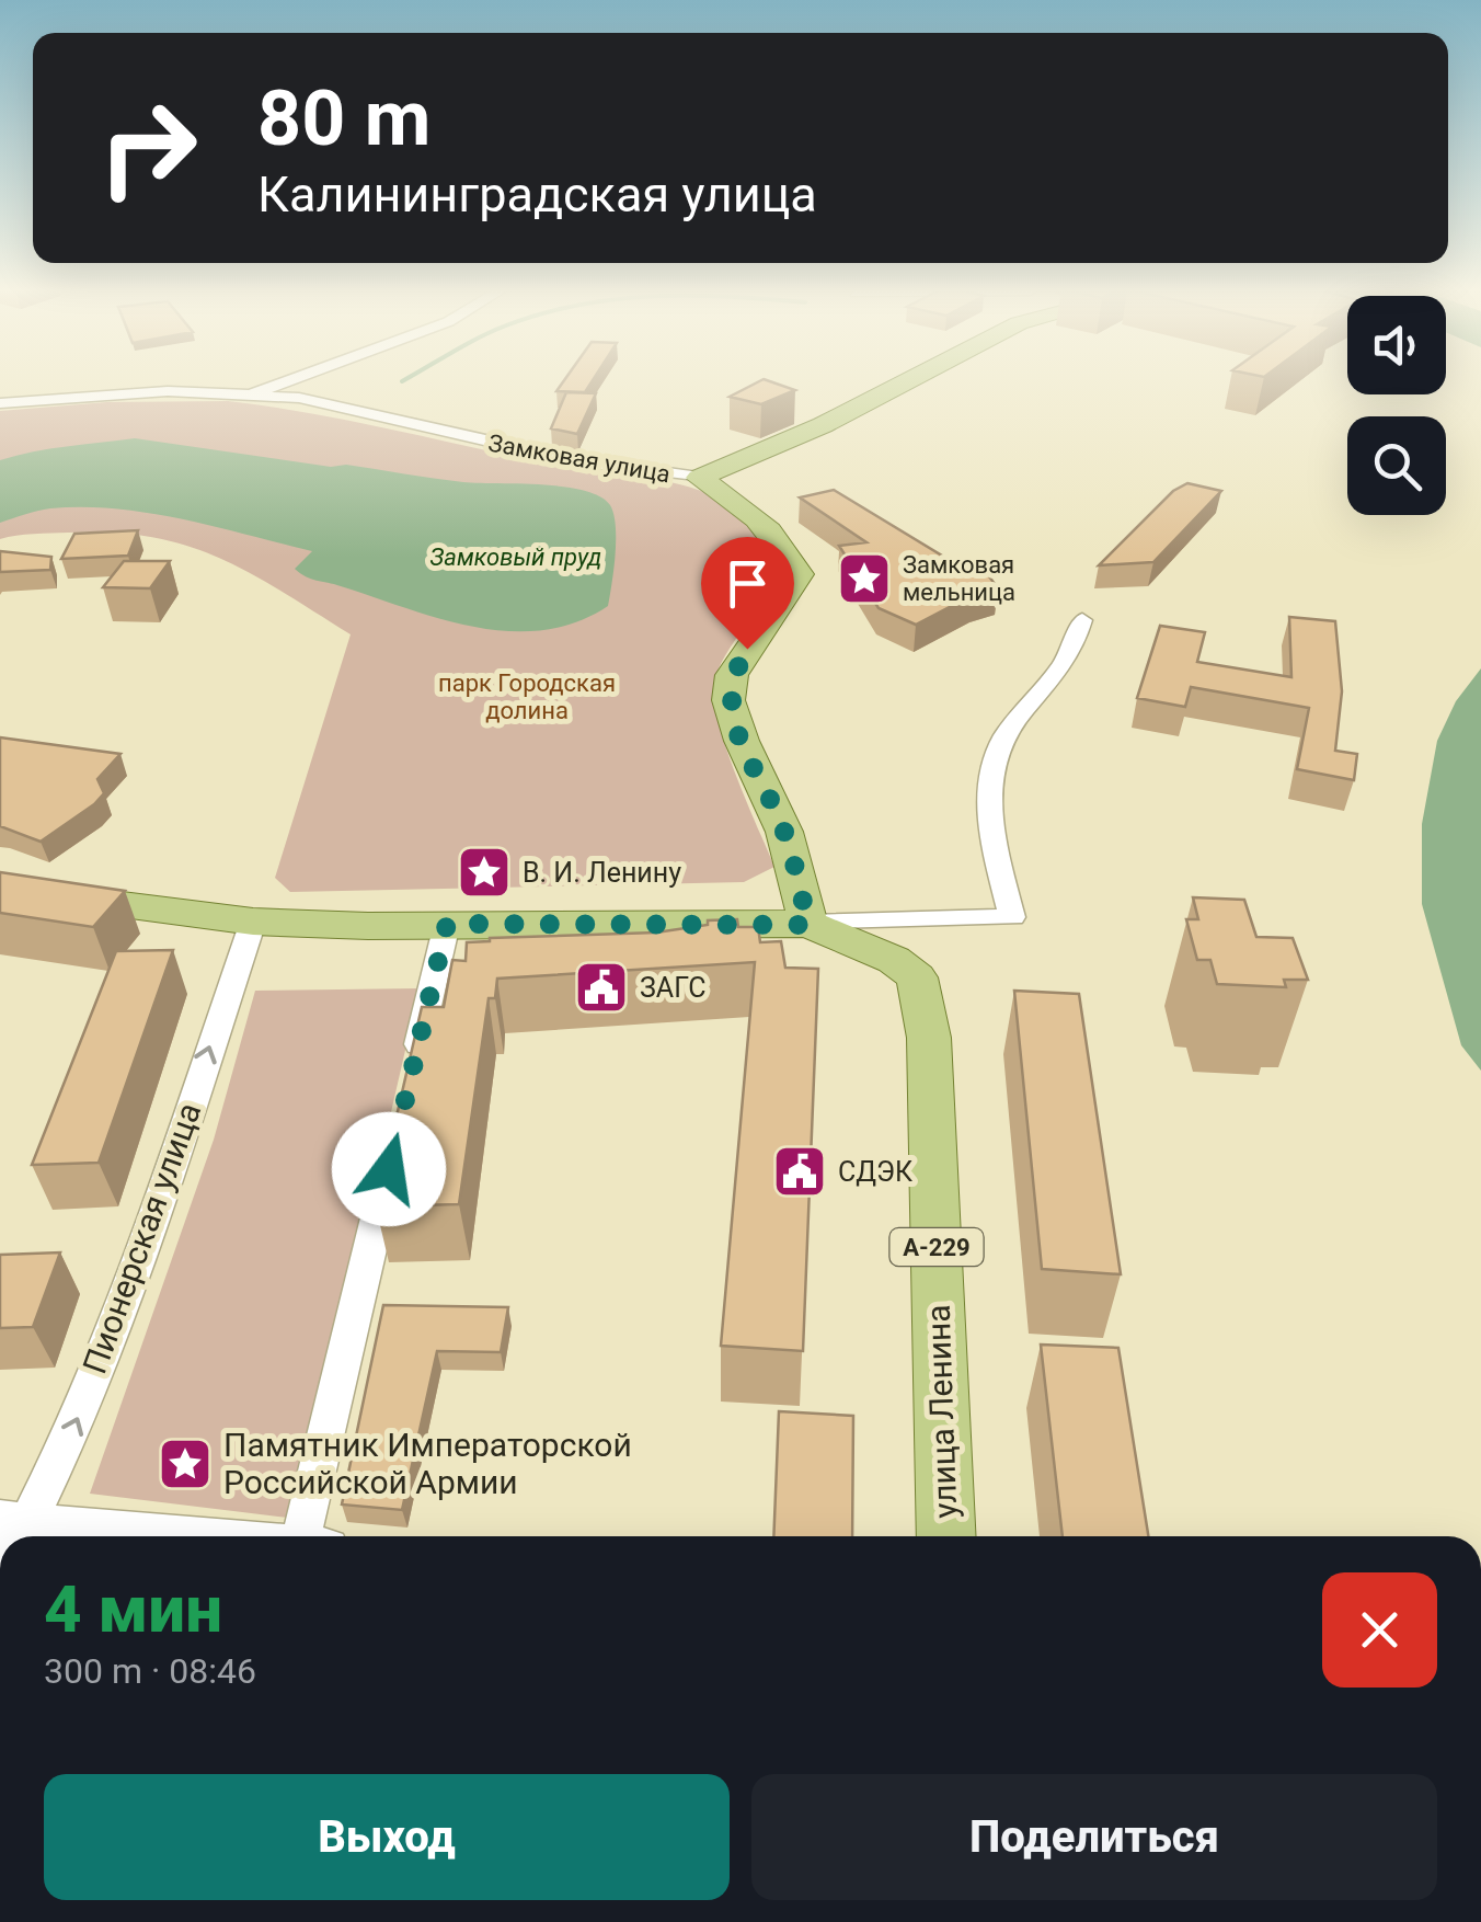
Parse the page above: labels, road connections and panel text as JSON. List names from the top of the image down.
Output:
{
  "streets": {
    "main road": ["А-229", "улица Ленина"],
    "street": ["Замковая улица", "Пионерская улица"]
  },
  "crossings": [
    ["Пионерская улица", "А-229"],
    ["А-229", "улица Ленина"]
  ],
  "water": ["Замковый пруд"],
  "parks": ["парк Городская долина"],
  "places": {
    "place": ["Замковая мельница", "В. И. Ленину", "Памятник Императорской Российской Армии"],
    "public building": ["ЗАГС", "СДЭК"]
  },
  "page": {
    "turn": ["80 m", "Калининградская улица"],
    "heading": ["4 мин", "300 m · 08:46"],
    "buttons": ["Выход", "Поделиться"]
  }
}
